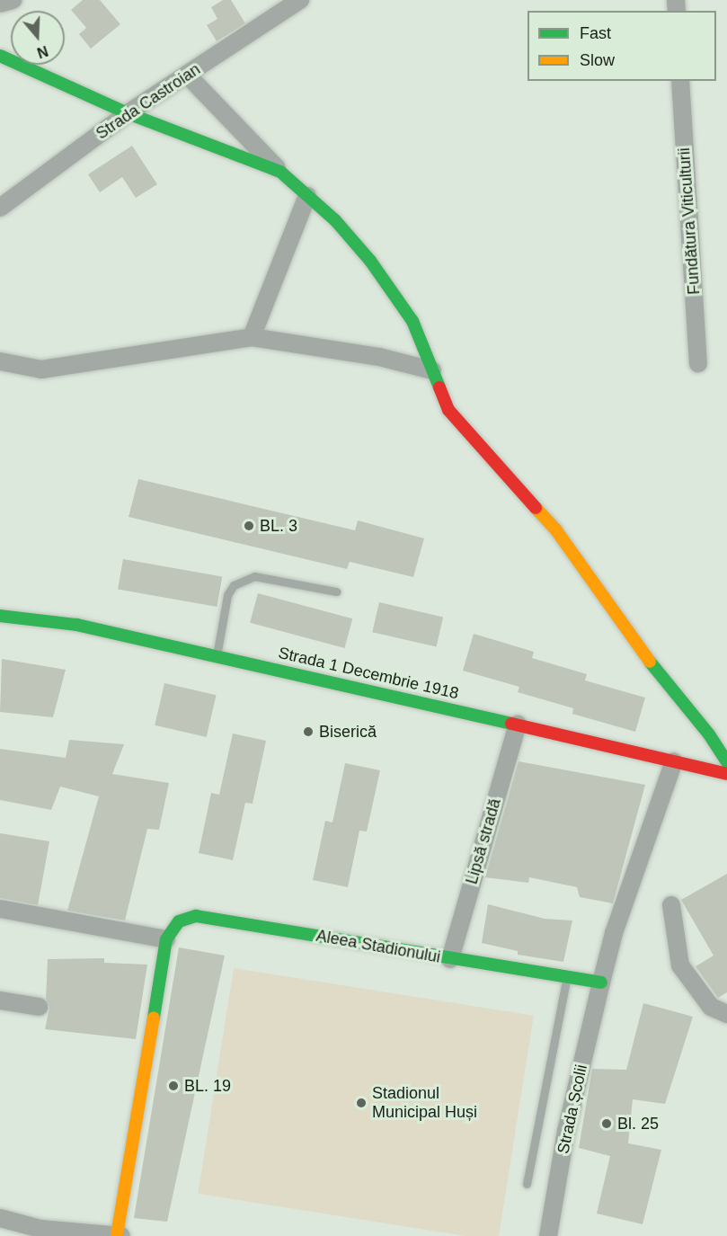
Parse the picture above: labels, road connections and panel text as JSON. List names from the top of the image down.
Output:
{
  "streets": {
    "main road": ["Strada 1 Decembrie 1918", "Aleea Stadionului"],
    "street": [
      "Strada Castroian",
      "Fundătura Viticulturii",
      "Lipsă stradă",
      "Strada Școlii"
    ]
  },
  "crossings": [
    ["Strada 1 Decembrie 1918", "Lipsă stradă"],
    ["Strada 1 Decembrie 1918", "Strada Școlii"],
    ["Lipsă stradă", "Aleea Stadionului"],
    ["Aleea Stadionului", "Strada Școlii"]
  ],
  "places": [
    "BL. 3",
    "Biserică",
    "BL. 19",
    "Stadionul Municipal Huși",
    "Bl. 25"
  ],
  "legend": ["Fast", "Slow"],
  "north": "bottom"
}
